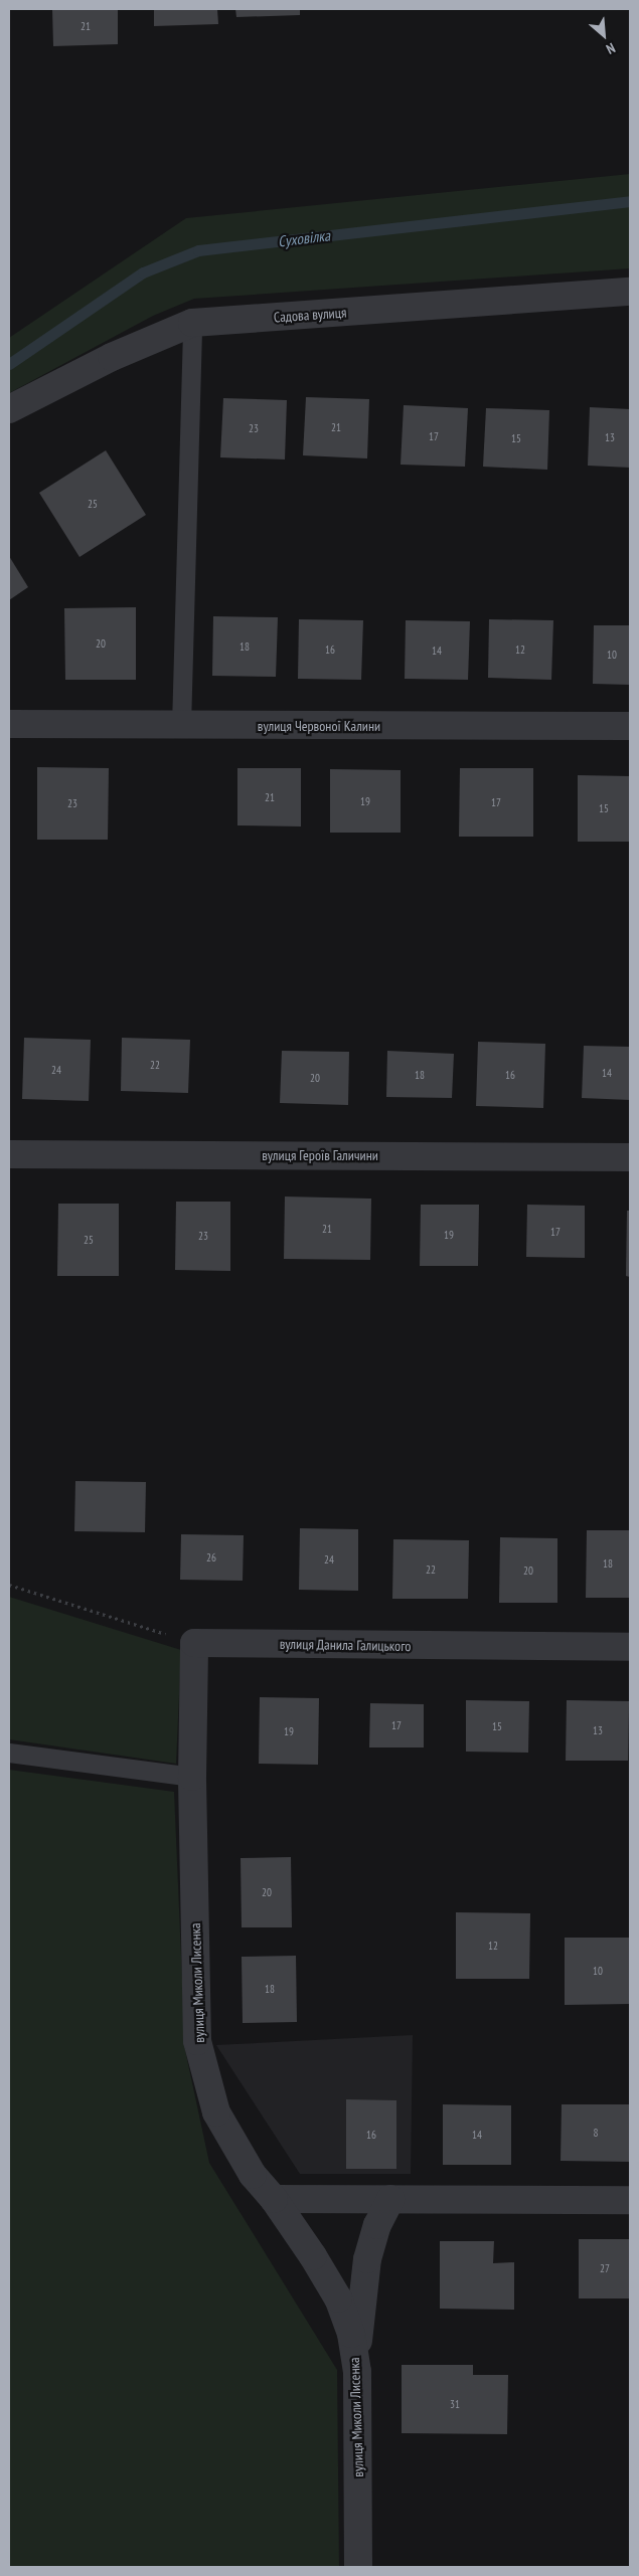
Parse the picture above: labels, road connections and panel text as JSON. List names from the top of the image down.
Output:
{
  "streets": {
    "street": [
      "Садова вулиця",
      "вулиця Червоної Калини",
      "вулиця Героїв Галичини",
      "вулиця Данила Галицького",
      "вулиця Миколи Лисенка"
    ]
  },
  "water": ["Суховілка"],
  "house_numbers": [
    "21",
    "21",
    "23",
    "17",
    "13",
    "15",
    "25",
    "20",
    "18",
    "16",
    "12",
    "14",
    "10",
    "21",
    "19",
    "17",
    "23",
    "15",
    "22",
    "24",
    "14",
    "18",
    "16",
    "20",
    "21",
    "17",
    "19",
    "23",
    "25",
    "26",
    "24",
    "18",
    "22",
    "20",
    "17",
    "15",
    "13",
    "19",
    "20",
    "12",
    "10",
    "18",
    "8",
    "16",
    "14",
    "27",
    "31"
  ],
  "north": "bottom right"
}
